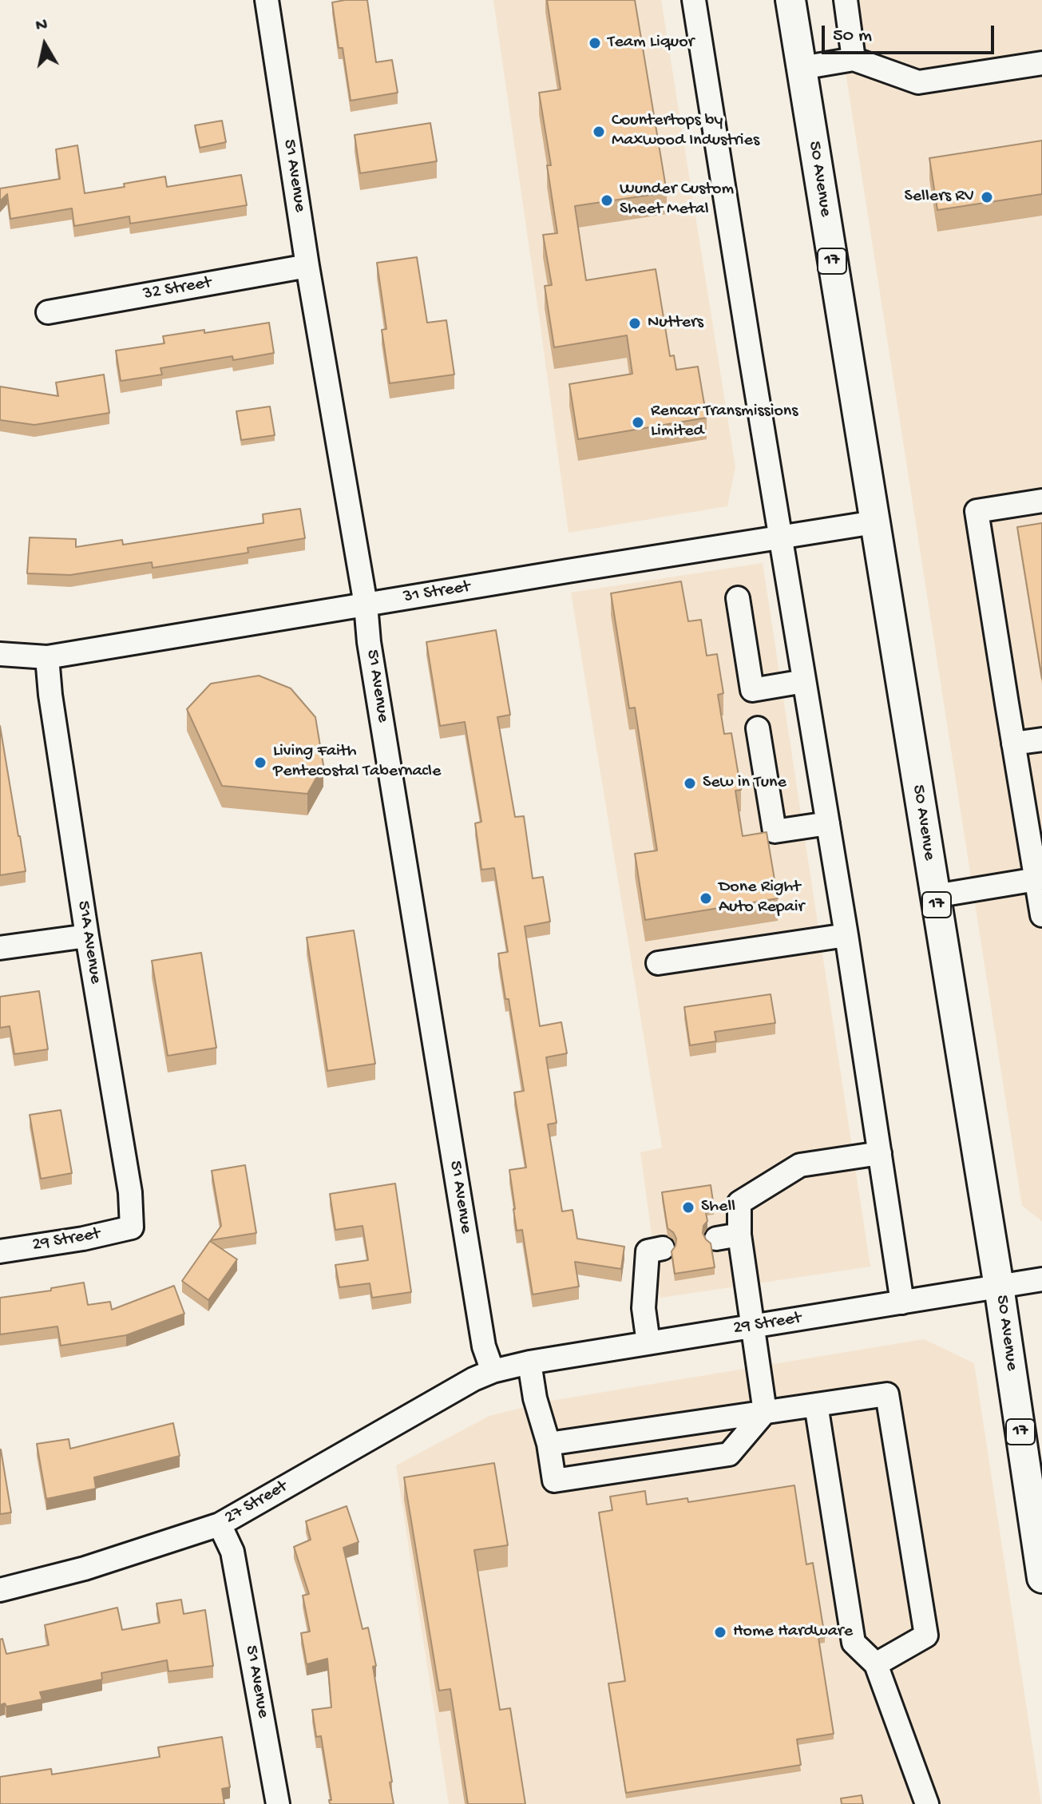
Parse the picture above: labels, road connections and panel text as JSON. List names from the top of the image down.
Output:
{
  "streets": {
    "main road": ["50 Avenue", "17"],
    "street": [
      "51 Avenue",
      "32 Street",
      "31 Street",
      "51A Avenue",
      "29 Street",
      "27 Street"
    ]
  },
  "crossings": [
    ["51 Avenue", "32 Street"],
    ["51 Avenue", "31 Street"],
    ["51 Avenue", "29 Street"],
    ["51 Avenue", "27 Street"],
    ["50 Avenue", "31 Street"],
    ["50 Avenue", "29 Street"],
    ["31 Street", "51A Avenue"],
    ["51A Avenue", "29 Street"],
    ["29 Street", "27 Street"]
  ],
  "places": [
    "Team Liquor",
    "Countertops by Maxwood Industries",
    "Sellers RV",
    "Wunder Custom Sheet Metal",
    "Nutters",
    "Rencar Transmissions Limited",
    "Living Faith Pentecostal Tabernacle",
    "Sew in Tune",
    "Done Right Auto Repair",
    "Shell",
    "Home Hardware"
  ],
  "scale_bar": "50 m",
  "north": "top"
}
